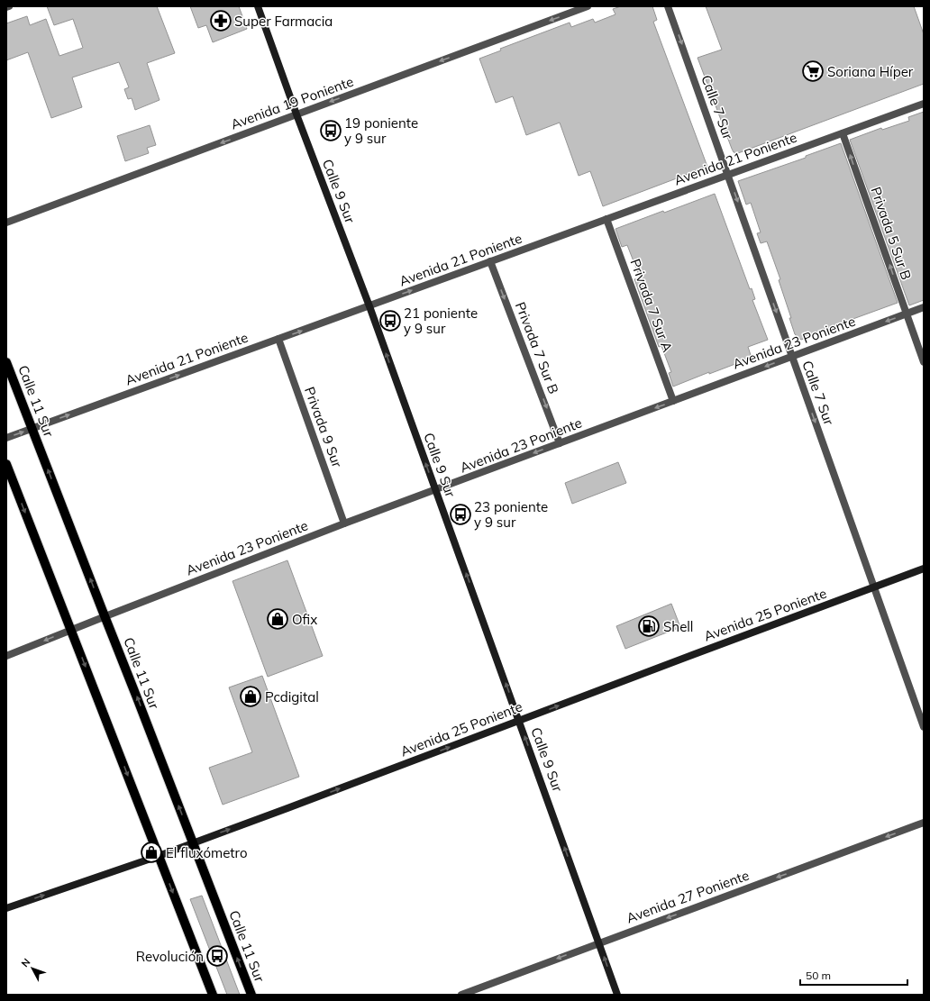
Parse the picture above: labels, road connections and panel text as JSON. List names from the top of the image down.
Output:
{
  "streets": {
    "main road": ["Calle 11 Sur"],
    "street": [
      "Avenida 19 Poniente",
      "Calle 7 Sur",
      "Avenida 21 Poniente",
      "Calle 9 Sur",
      "Privada 5 Sur B",
      "Privada 7 Sur A",
      "Avenida 23 Poniente",
      "Privada 7 Sur B",
      "Privada 9 Sur",
      "Avenida 25 Poniente",
      "Avenida 27 Poniente"
    ]
  },
  "crossings": [
    ["Avenida 19 Poniente", "Calle 9 Sur"],
    ["Calle 7 Sur", "Avenida 21 Poniente"],
    ["Calle 7 Sur", "Avenida 23 Poniente"],
    ["Calle 7 Sur", "Avenida 25 Poniente"],
    ["Avenida 21 Poniente", "Calle 9 Sur"],
    ["Avenida 21 Poniente", "Privada 5 Sur B"],
    ["Avenida 21 Poniente", "Privada 7 Sur A"],
    ["Avenida 21 Poniente", "Privada 7 Sur B"],
    ["Avenida 21 Poniente", "Calle 11 Sur"],
    ["Avenida 21 Poniente", "Privada 9 Sur"],
    ["Calle 9 Sur", "Avenida 23 Poniente"],
    ["Calle 9 Sur", "Avenida 25 Poniente"],
    ["Calle 9 Sur", "Avenida 27 Poniente"],
    ["Privada 5 Sur B", "Avenida 23 Poniente"],
    ["Privada 7 Sur A", "Avenida 23 Poniente"],
    ["Avenida 23 Poniente", "Privada 7 Sur B"],
    ["Avenida 23 Poniente", "Calle 11 Sur"],
    ["Avenida 23 Poniente", "Privada 9 Sur"],
    ["Calle 11 Sur", "Avenida 25 Poniente"]
  ],
  "one_way": [
    "Avenida 19 Poniente",
    "Calle 7 Sur",
    "Avenida 21 Poniente",
    "Calle 9 Sur",
    "Privada 5 Sur B",
    "Avenida 23 Poniente",
    "Privada 7 Sur B",
    "Avenida 25 Poniente",
    "Avenida 27 Poniente"
  ],
  "places": {
    "pharmacy": ["Super Farmacia"],
    "supermarket": ["Soriana Híper"],
    "bus stop": [
      "19 poniente y 9 sur",
      "21 poniente y 9 sur",
      "23 poniente y 9 sur",
      "Revolución"
    ],
    "shop": ["Ofix", "Pcdigital", "El fluxómetro"],
    "fuel station": ["Shell"]
  },
  "scale_bar": "50 m",
  "north": "top left"
}
